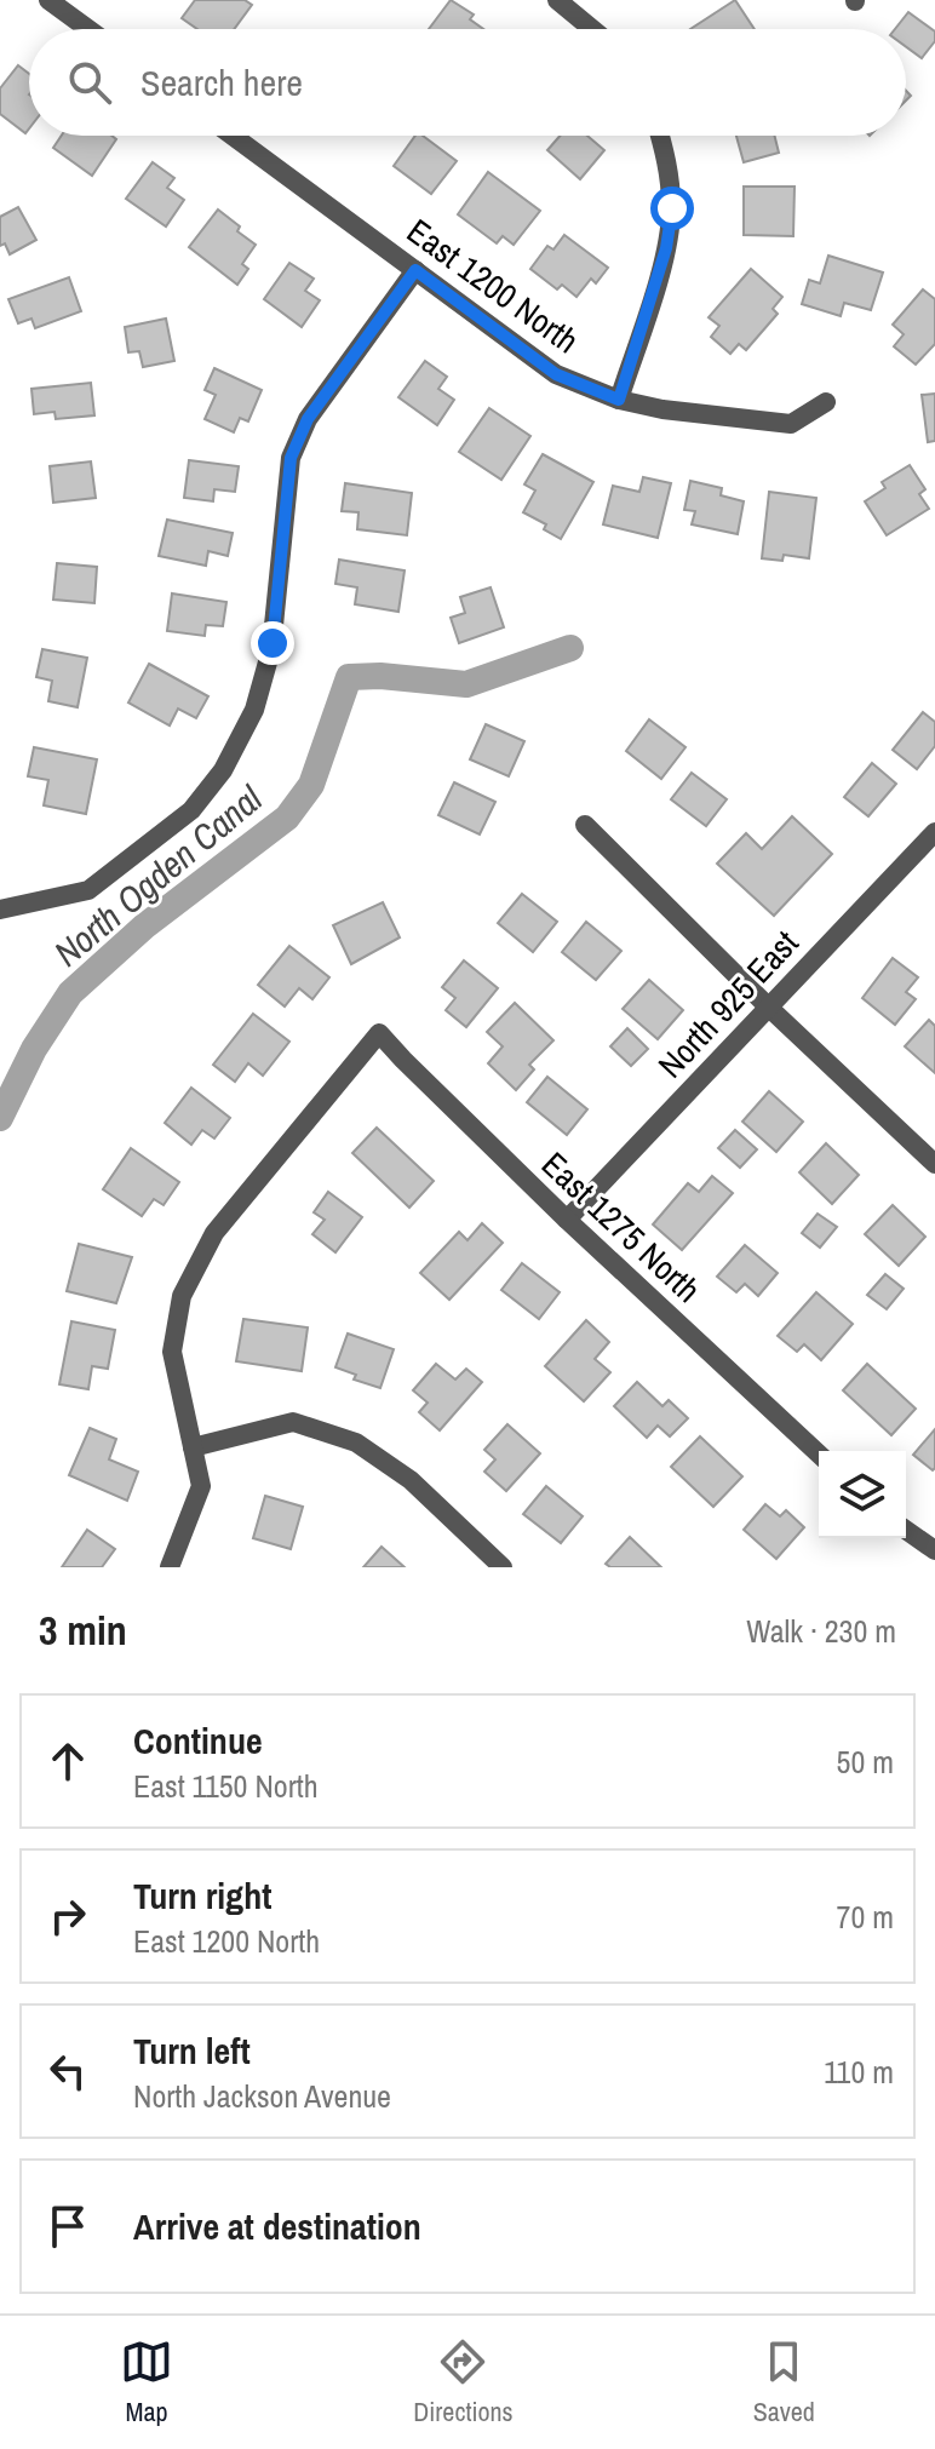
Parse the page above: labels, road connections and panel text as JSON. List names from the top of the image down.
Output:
{
  "streets": {
    "street": ["East 1200 North", "North 925 East", "East 1275 North"]
  },
  "crossings": [
    ["North 925 East", "East 1275 North"]
  ],
  "water": ["North Ogden Canal"],
  "page": {
    "search": "Search here",
    "heading": ["3 min", "Walk · 230 m"],
    "list": [
      ["Continue", "East 1150 North", "50 m"],
      ["Turn right", "East 1200 North", "70 m"],
      ["Turn left", "North Jackson Avenue", "110 m"],
      "Arrive at destination"
    ],
    "nav": ["Map", "Directions", "Saved"]
  }
}
